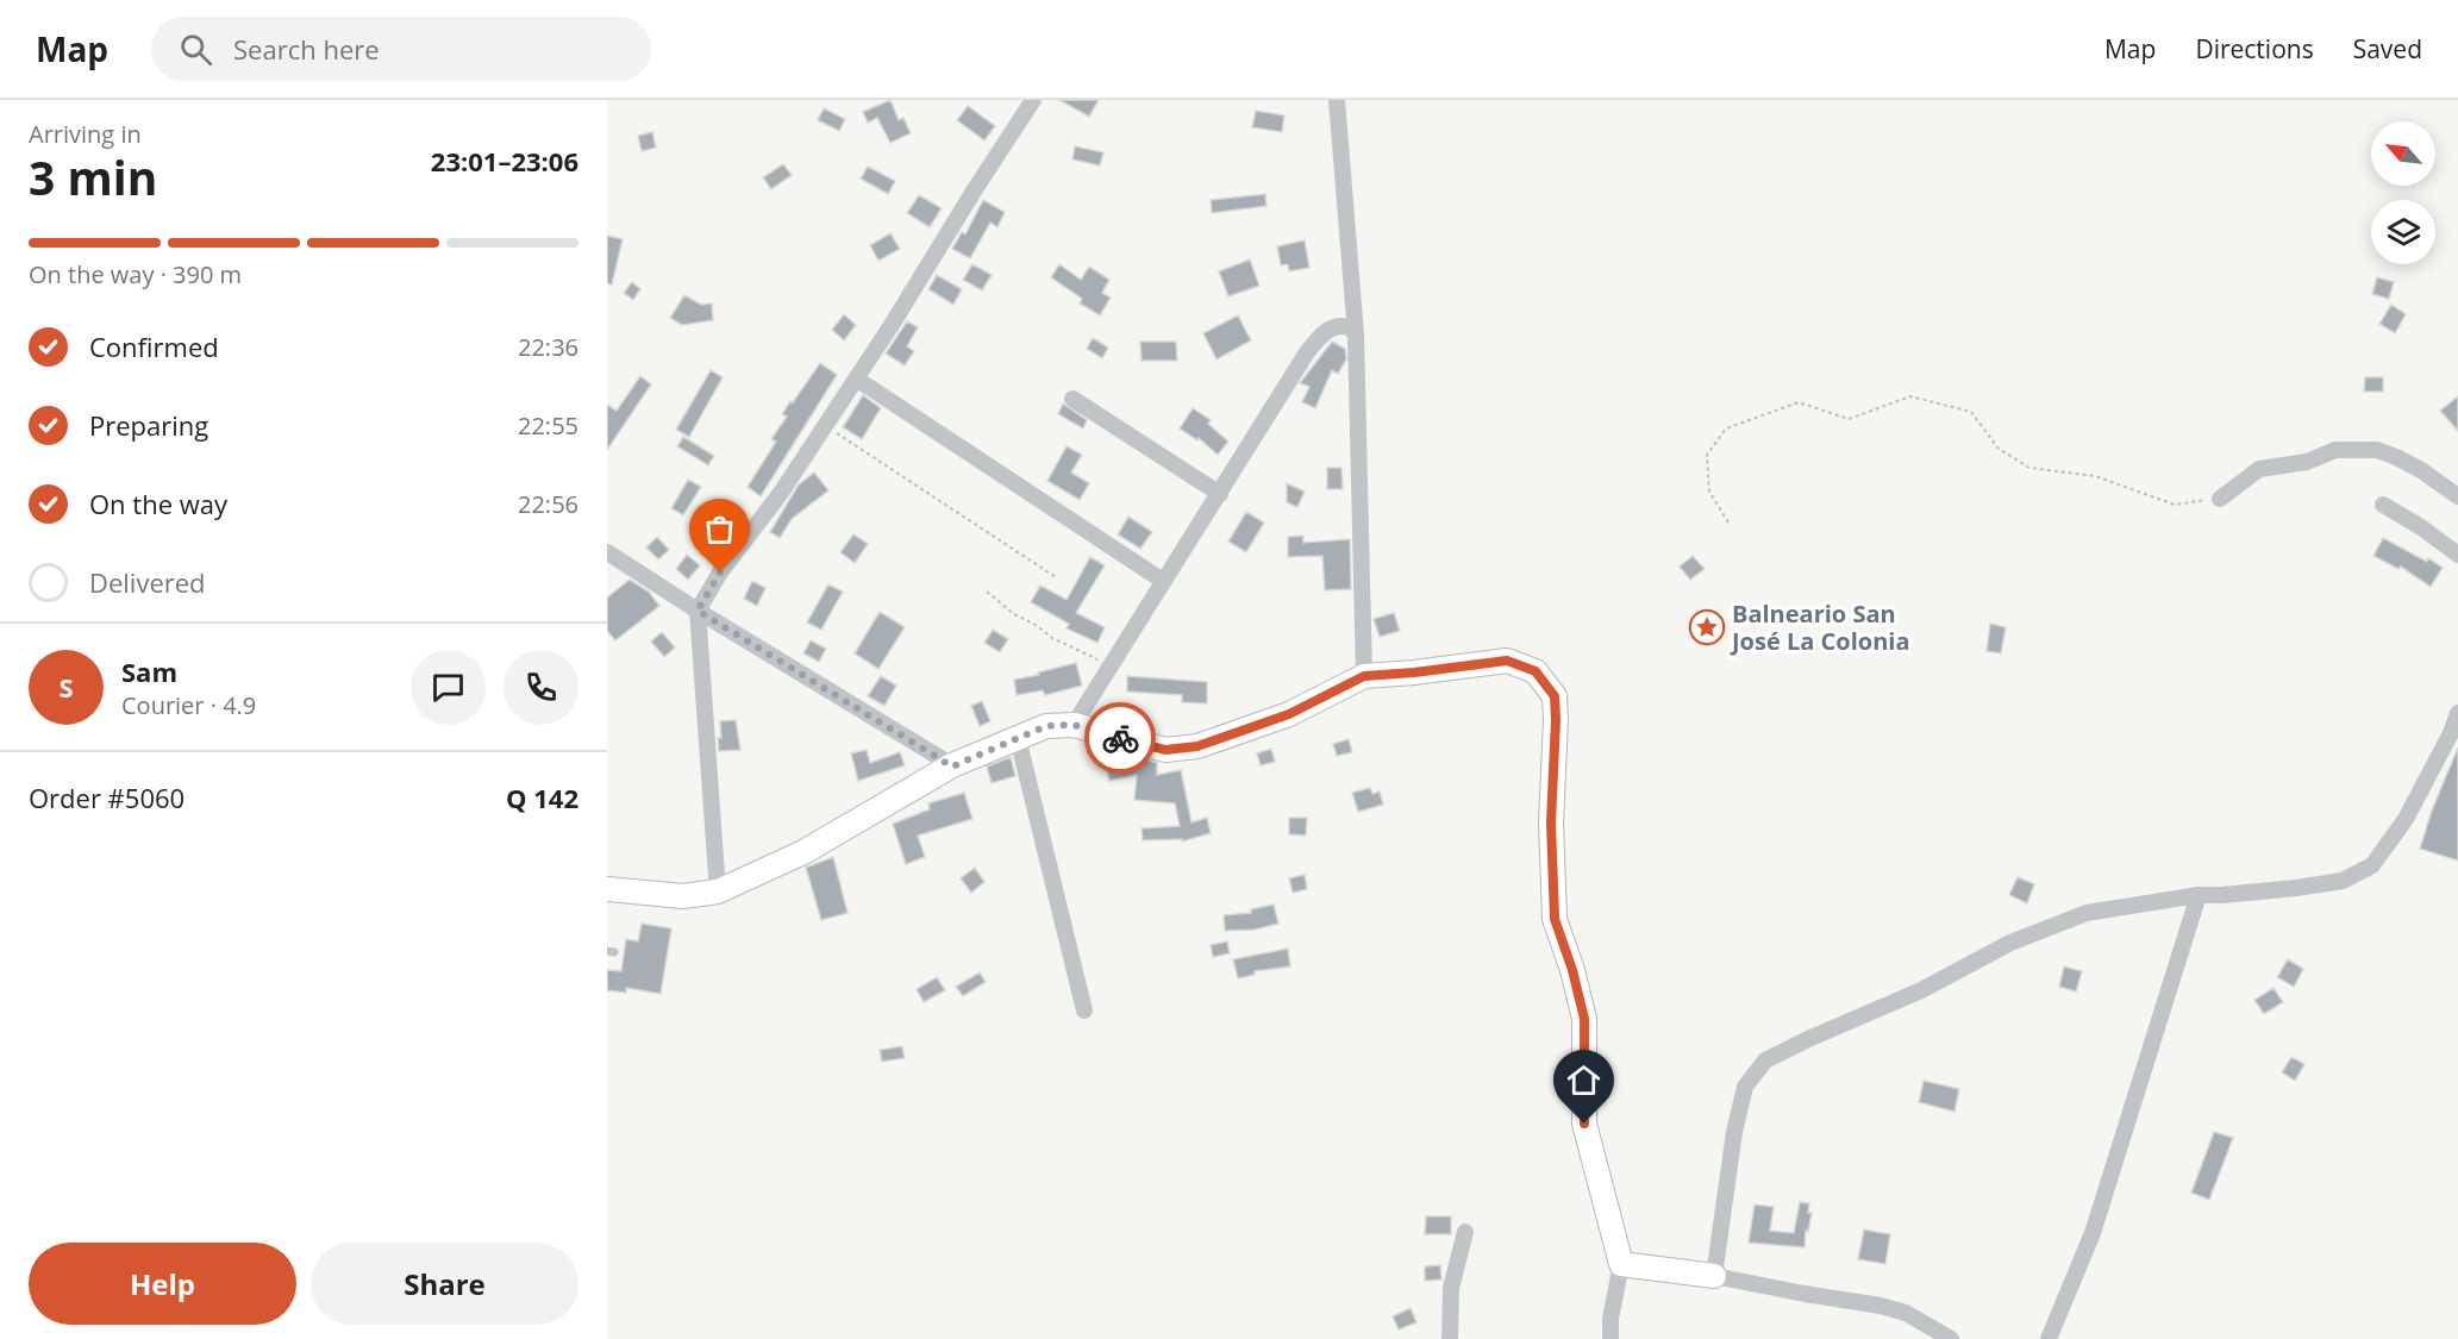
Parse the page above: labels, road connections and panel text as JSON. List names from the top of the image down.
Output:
{
  "places": {
    "place": ["Balneario San José La Colonia"]
  },
  "north": "top left",
  "page": {
    "header": "Map",
    "search": "Search here",
    "nav": ["Map", "Directions", "Saved"],
    "heading": ["3 min", "Arriving in", "23:01–23:06"],
    "panel": [
      "Sam",
      "Courier · 4.9",
      "Order #5060",
      "Q 142"
    ],
    "bar": "On the way · 390 m",
    "list": [
      ["Confirmed", "22:36"],
      ["Preparing", "22:55"],
      ["On the way", "22:56"],
      "Delivered"
    ],
    "round": "S",
    "buttons": ["Help", "Share"]
  }
}
